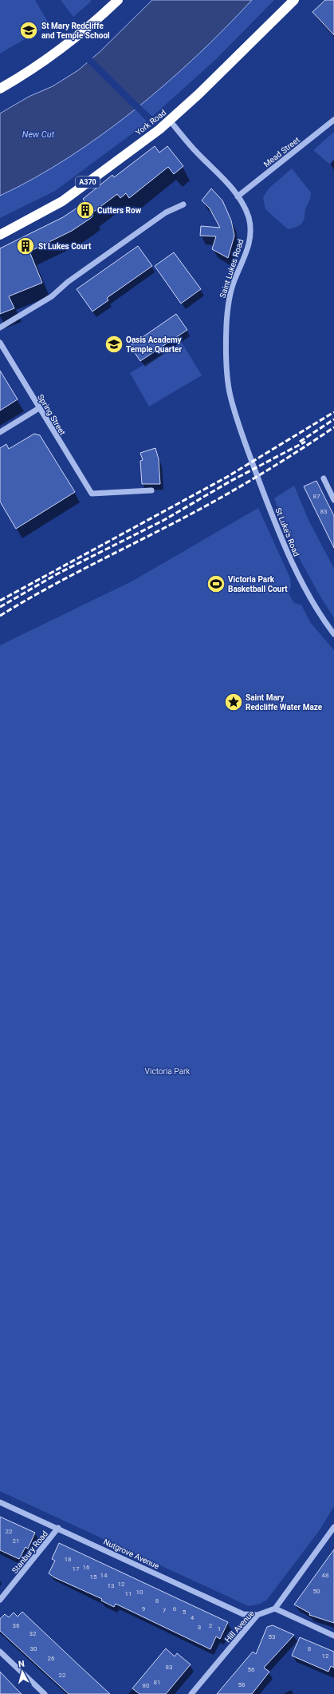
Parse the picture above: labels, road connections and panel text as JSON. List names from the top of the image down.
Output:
{
  "streets": {
    "highway": ["York Road", "A370"],
    "street": [
      "Mead Street",
      "Saint Lukes Road",
      "Spring Street",
      "St Luke's Road",
      "Stanbury Road",
      "Nutgrove Avenue",
      "Hill Avenue"
    ]
  },
  "crossings": [
    ["York Road", "Saint Lukes Road"],
    ["Mead Street", "Saint Lukes Road"],
    ["Saint Lukes Road", "St Luke's Road"],
    ["Stanbury Road", "Nutgrove Avenue"],
    ["Nutgrove Avenue", "Hill Avenue"]
  ],
  "water": ["New Cut"],
  "parks": ["Victoria Park"],
  "places": {
    "school or university": ["St Mary Redcliffe and Temple School", "Oasis Academy Temple Quarter"],
    "building": ["Cutters Row", "St Lukes Court"],
    "sports": ["Victoria Park Basketball Court"],
    "place": ["Saint Mary Redcliffe Water Maze"]
  },
  "house_numbers": [
    "87",
    "83",
    "22",
    "21",
    "18",
    "16",
    "17",
    "14",
    "48",
    "15",
    "12",
    "13",
    "50",
    "10",
    "11",
    "8",
    "9",
    "6",
    "7",
    "5",
    "4",
    "36",
    "2",
    "3",
    "1",
    "32",
    "53",
    "30",
    "8",
    "12",
    "26",
    "83",
    "56",
    "22",
    "81",
    "58",
    "80"
  ],
  "north": "top"
}
